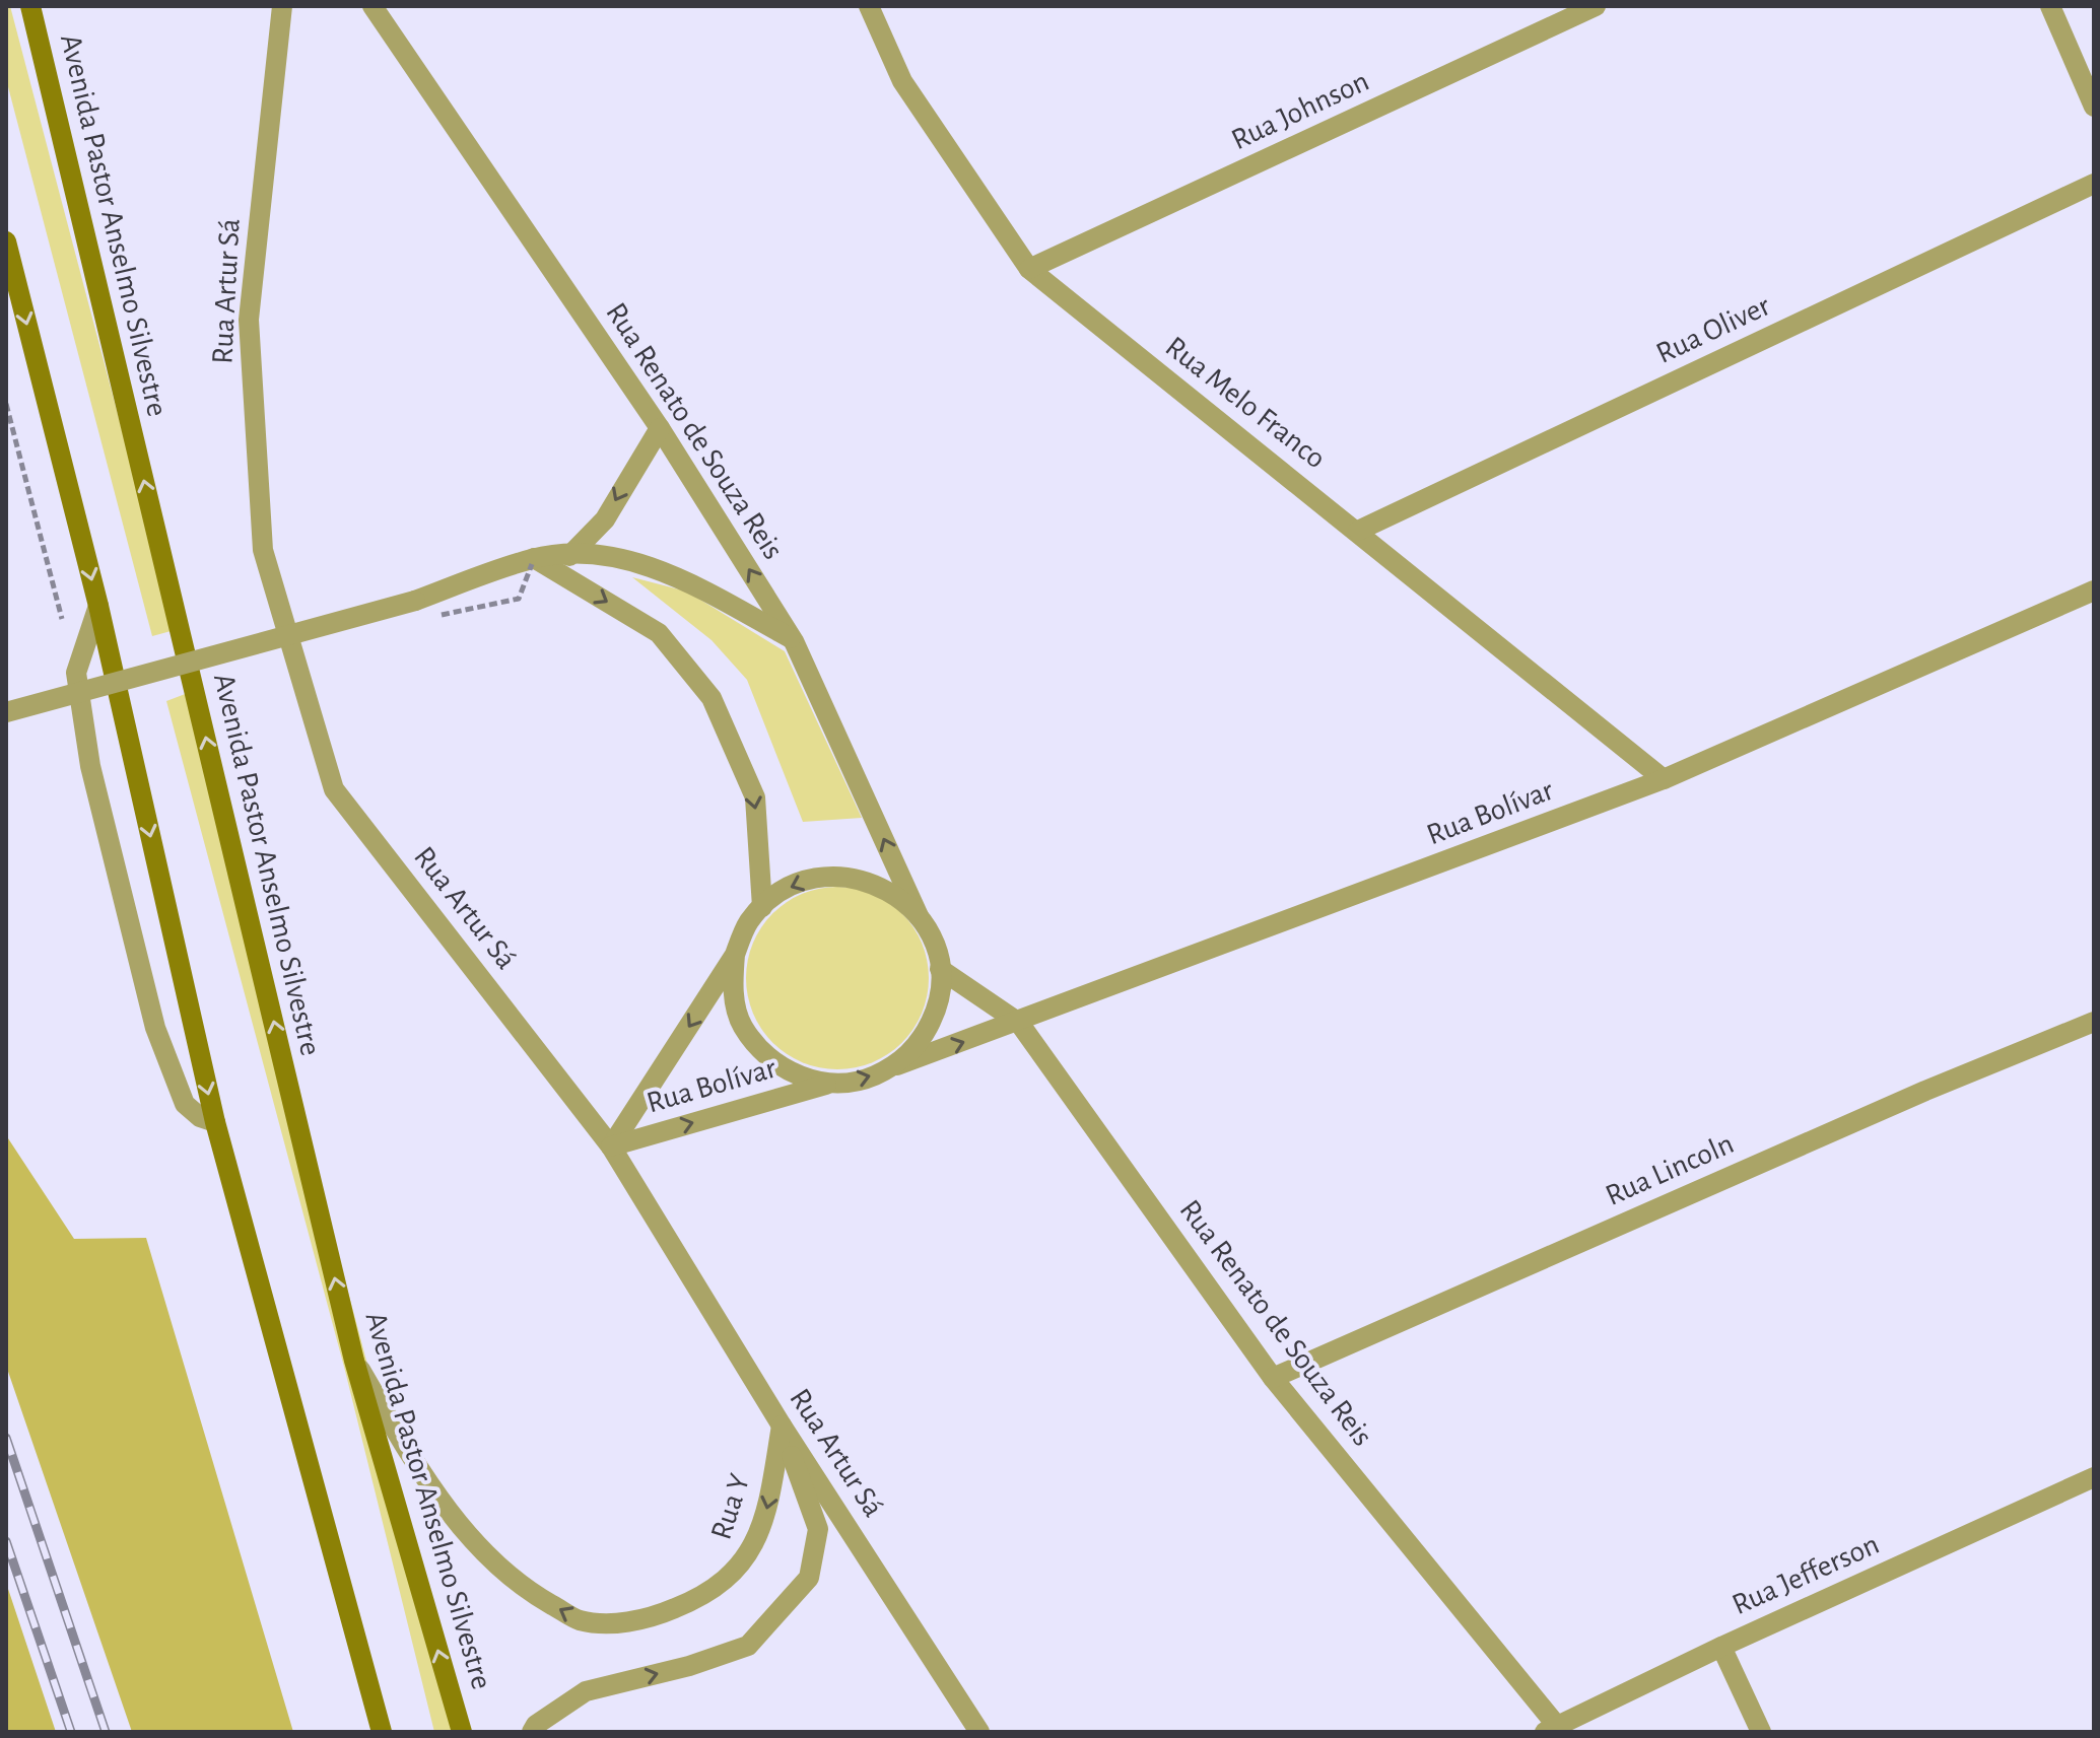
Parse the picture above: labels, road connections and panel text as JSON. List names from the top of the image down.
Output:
{
  "streets": {
    "main road": ["Avenida Pastor Anselmo Silvestre"],
    "street": [
      "Rua Johnson",
      "Rua Artur Sá",
      "Rua Oliver",
      "Rua Melo Franco",
      "Rua Renato de Souza Reis",
      "Rua Bolívar",
      "Rua Lincoln",
      "Rua Y",
      "Rua Jefferson"
    ]
  },
  "crossings": [
    ["Rua Johnson", "Rua Melo Franco"],
    ["Avenida Pastor Anselmo Silvestre", "Rua Y"],
    ["Rua Artur Sá", "Rua Bolívar"],
    ["Rua Artur Sá", "Rua Y"],
    ["Rua Oliver", "Rua Melo Franco"],
    ["Rua Melo Franco", "Rua Bolívar"],
    ["Rua Renato de Souza Reis", "Rua Bolívar"],
    ["Rua Renato de Souza Reis", "Rua Lincoln"],
    ["Rua Renato de Souza Reis", "Rua Jefferson"]
  ]
}
